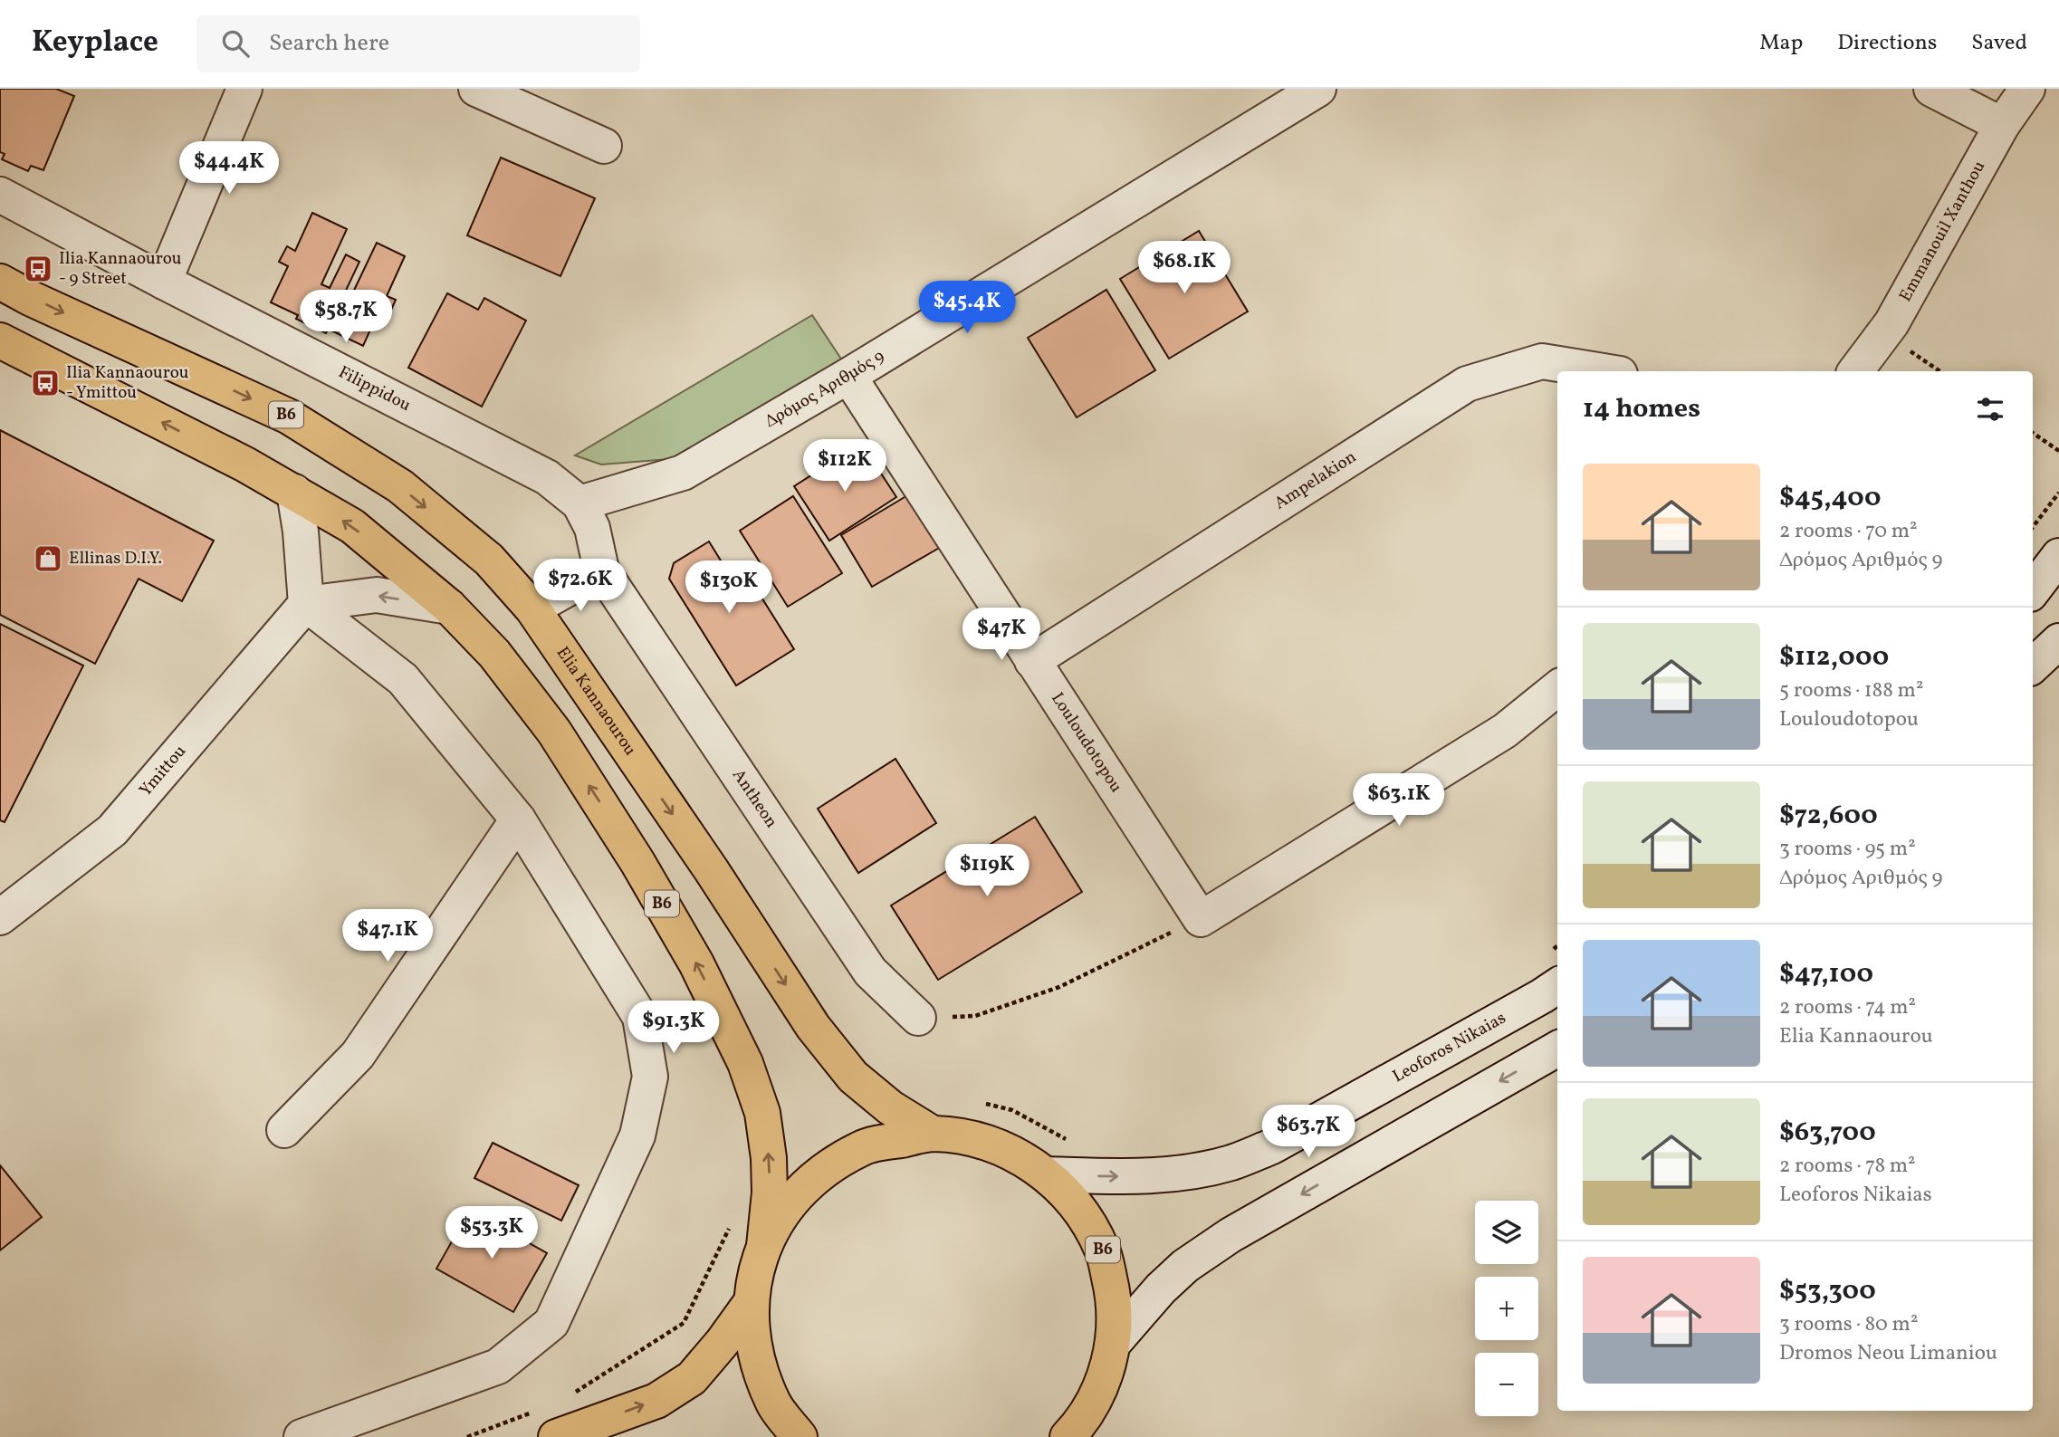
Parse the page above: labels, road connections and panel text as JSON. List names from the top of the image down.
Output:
{
  "streets": {
    "main road": ["B6", "Elia Kannaourou"],
    "street": [
      "Emmanouil Xanthou",
      "Filippidou",
      "Δρόμος Αριθμός 9",
      "Ampelakion",
      "Louloudotopou",
      "Ymittou",
      "Antheon",
      "Leoforos Nikaias"
    ]
  },
  "crossings": [
    ["Filippidou", "Δρόμος Αριθμός 9"],
    ["Filippidou", "Antheon"],
    ["Δρόμος Αριθμός 9", "Louloudotopou"],
    ["B6", "Elia Kannaourou"],
    ["B6", "Leoforos Nikaias"],
    ["Ampelakion", "Louloudotopou"]
  ],
  "places": {
    "bus stop": ["Ilia Kannaourou - 9 Street", "Ilia Kannaourou - Ymittou"],
    "shop": ["Ellinas D.I.Y."]
  },
  "page": {
    "header": "Keyplace",
    "search": "Search here",
    "nav": ["Map", "Directions", "Saved"],
    "price": [
      "$44.4K",
      "$68.1K",
      "$45.4K",
      "$58.7K",
      "$112K",
      "$72.6K",
      "$130K",
      "$47K",
      "$63.1K",
      "$119K",
      "$47.1K",
      "$91.3K",
      "$63.7K",
      "$53.3K"
    ],
    "heading": "14 homes",
    "list": [
      {
        "name": "$45,400",
        "note": "2 rooms · 70 m² · Δρόμος Αριθμός 9"
      },
      {
        "name": "$112,000",
        "note": "5 rooms · 188 m² · Louloudotopou"
      },
      {
        "name": "$72,600",
        "note": "3 rooms · 95 m² · Δρόμος Αριθμός 9"
      },
      {
        "name": "$47,100",
        "note": "2 rooms · 74 m² · Elia Kannaourou"
      },
      {
        "name": "$63,700",
        "note": "2 rooms · 78 m² · Leoforos Nikaias"
      },
      {
        "name": "$53,300",
        "note": "3 rooms · 80 m² · Dromos Neou Limaniou"
      }
    ],
    "map_buttons": ["+", "−"]
  }
}
